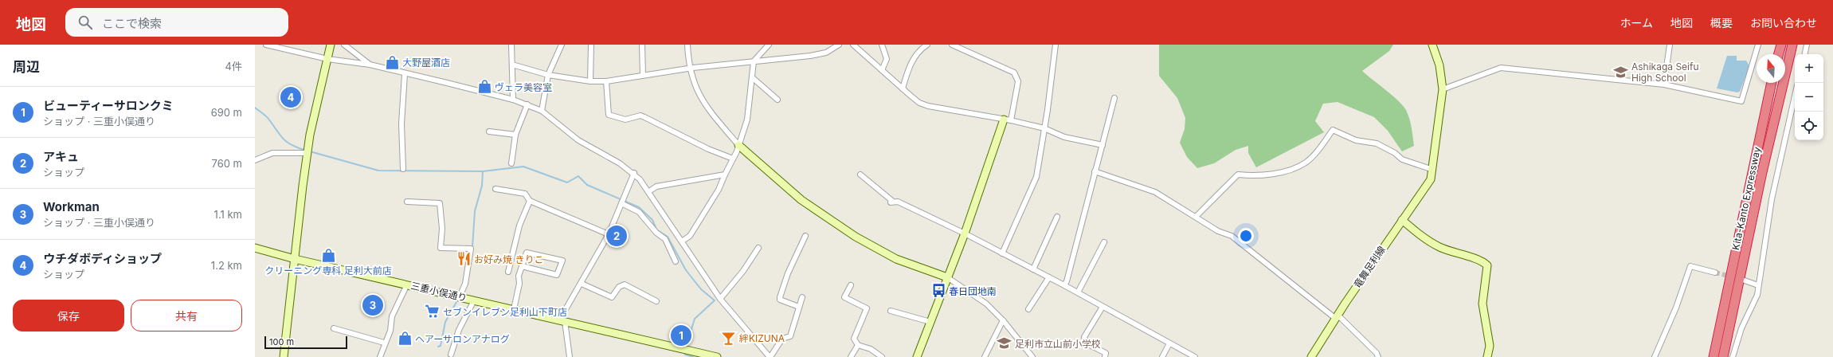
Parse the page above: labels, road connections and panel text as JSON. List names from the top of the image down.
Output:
{
  "streets": {
    "highway": ["Kita-Kanto Expressway"],
    "street": ["竜舞足利線", "三重小俣通り"]
  },
  "places": {
    "shop": [
      "大野屋酒店",
      "ヴェラ美容室",
      "クリーニング専科 足利大前店",
      "ヘアーサロンアナログ"
    ],
    "school or university": ["Ashikaga Seifu High School", "足利市立山前小学校"],
    "restaurant": ["お好み焼 きりこ"],
    "bus stop": ["春日団地南"],
    "supermarket": ["セブンイレブン足利山下町店"],
    "bar": ["絆KIZUNA"]
  },
  "scale_bar": "100 m",
  "north": "top",
  "page": {
    "header": "地図",
    "search": "ここで検索",
    "nav": [
      "ホーム",
      "地図",
      "概要",
      "お問い合わせ"
    ],
    "heading": ["周辺", "4件"],
    "map_buttons": ["+", "−"],
    "pins": [
      "4",
      "2",
      "3",
      "1"
    ],
    "list": [
      {
        "mark": "1",
        "name": "ビューティーサロンクミ",
        "note": "ショップ · 三重小俣通り",
        "value": "690 m"
      },
      {
        "mark": "2",
        "name": "アキュ",
        "note": "ショップ",
        "value": "760 m"
      },
      {
        "mark": "3",
        "name": "Workman",
        "note": "ショップ · 三重小俣通り",
        "value": "1.1 km"
      },
      {
        "mark": "4",
        "name": "ウチダボディショップ",
        "note": "ショップ",
        "value": "1.2 km"
      }
    ],
    "buttons": ["保存", "共有"],
    "scale": "100 m"
  }
}
